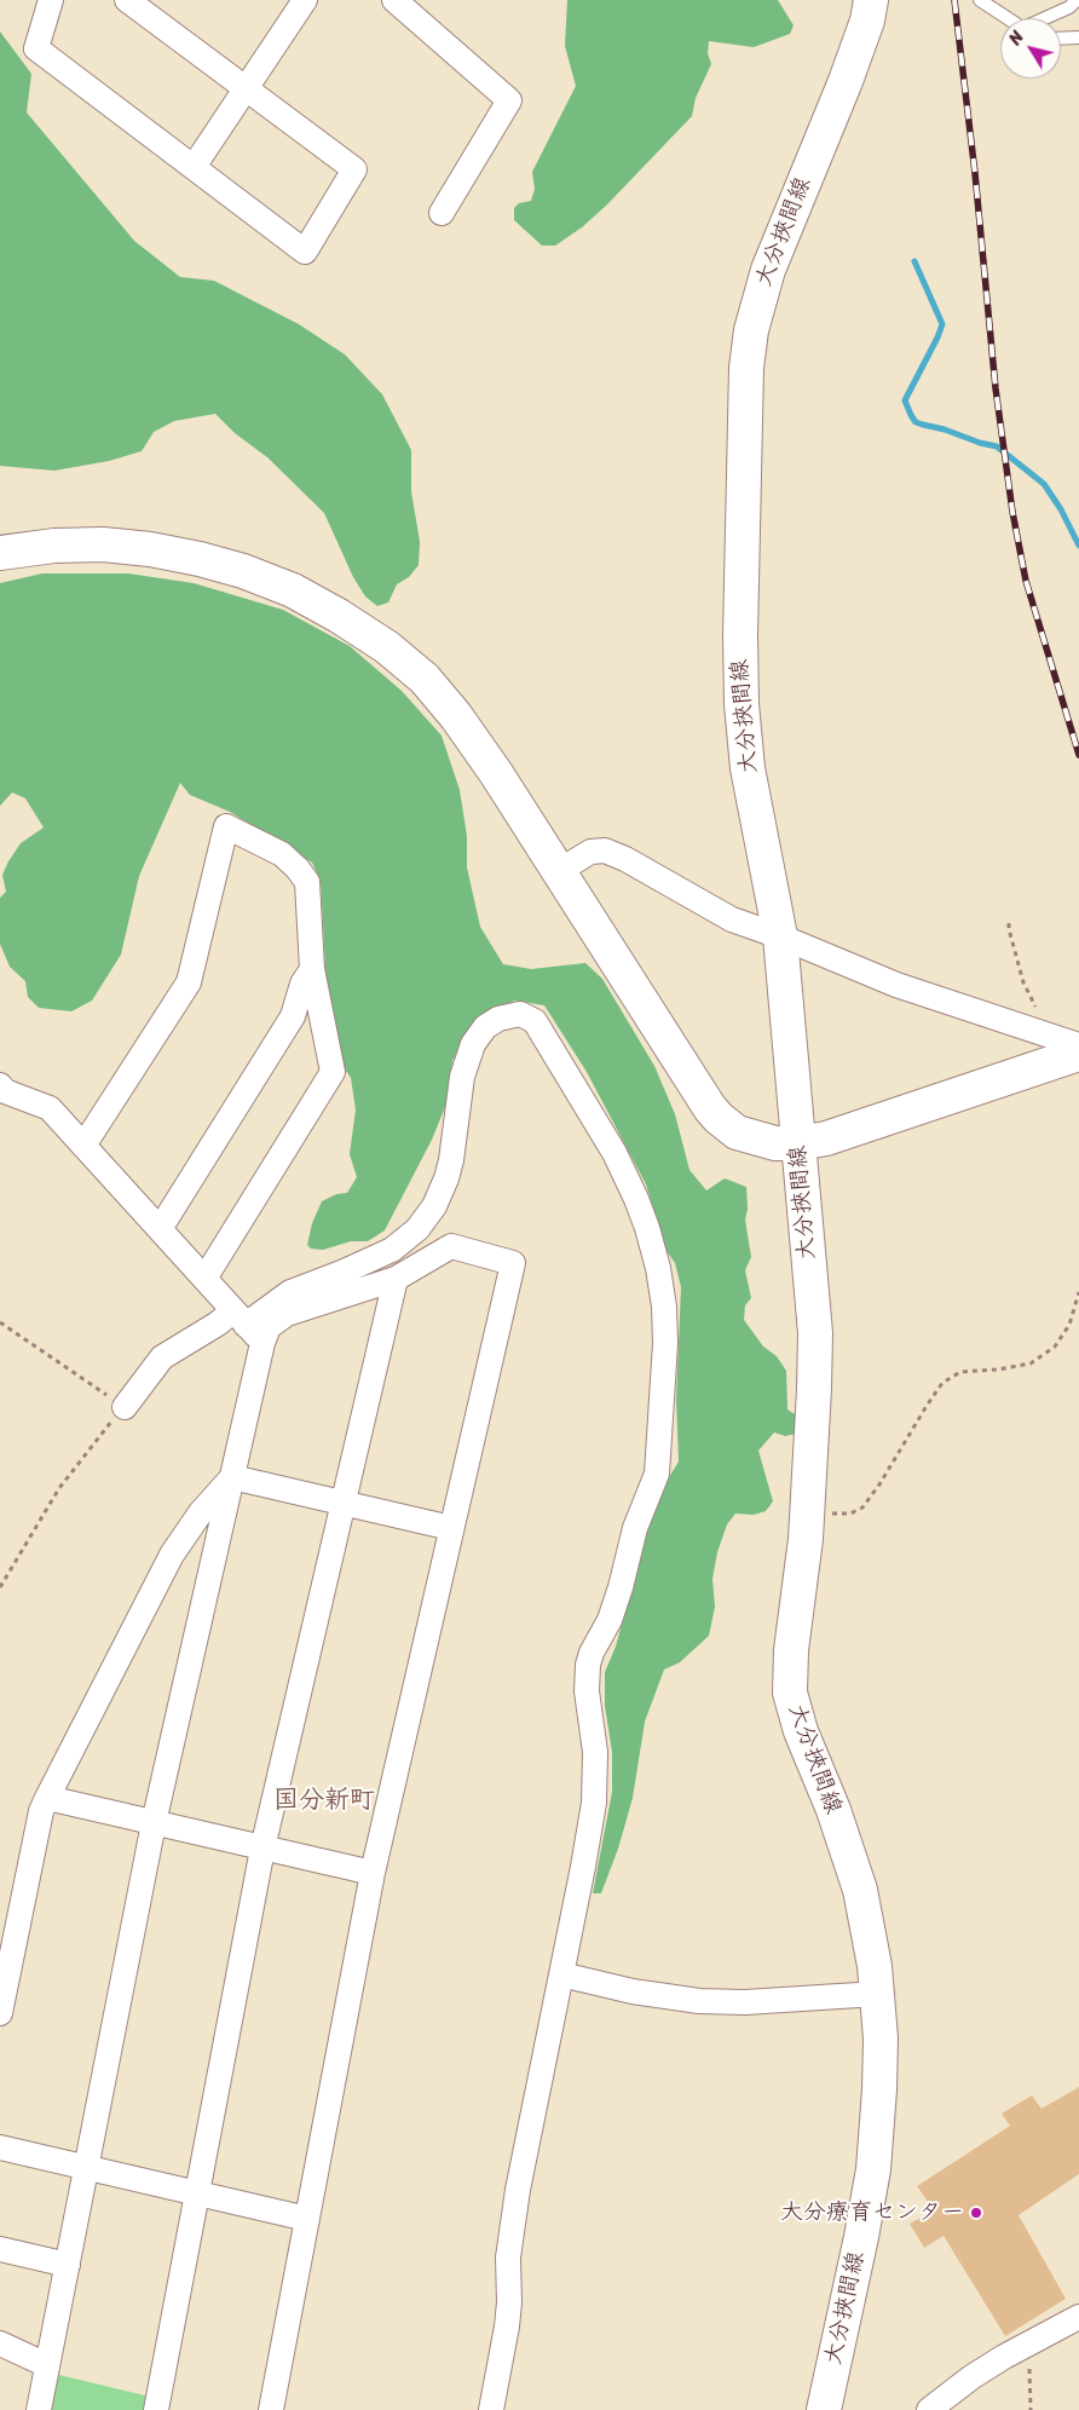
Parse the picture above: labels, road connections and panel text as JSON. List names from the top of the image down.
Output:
{
  "streets": {
    "main road": ["大分挾間線"]
  },
  "districts": ["国分新町"],
  "places": ["大分療育センター"],
  "north": "top left"
}
